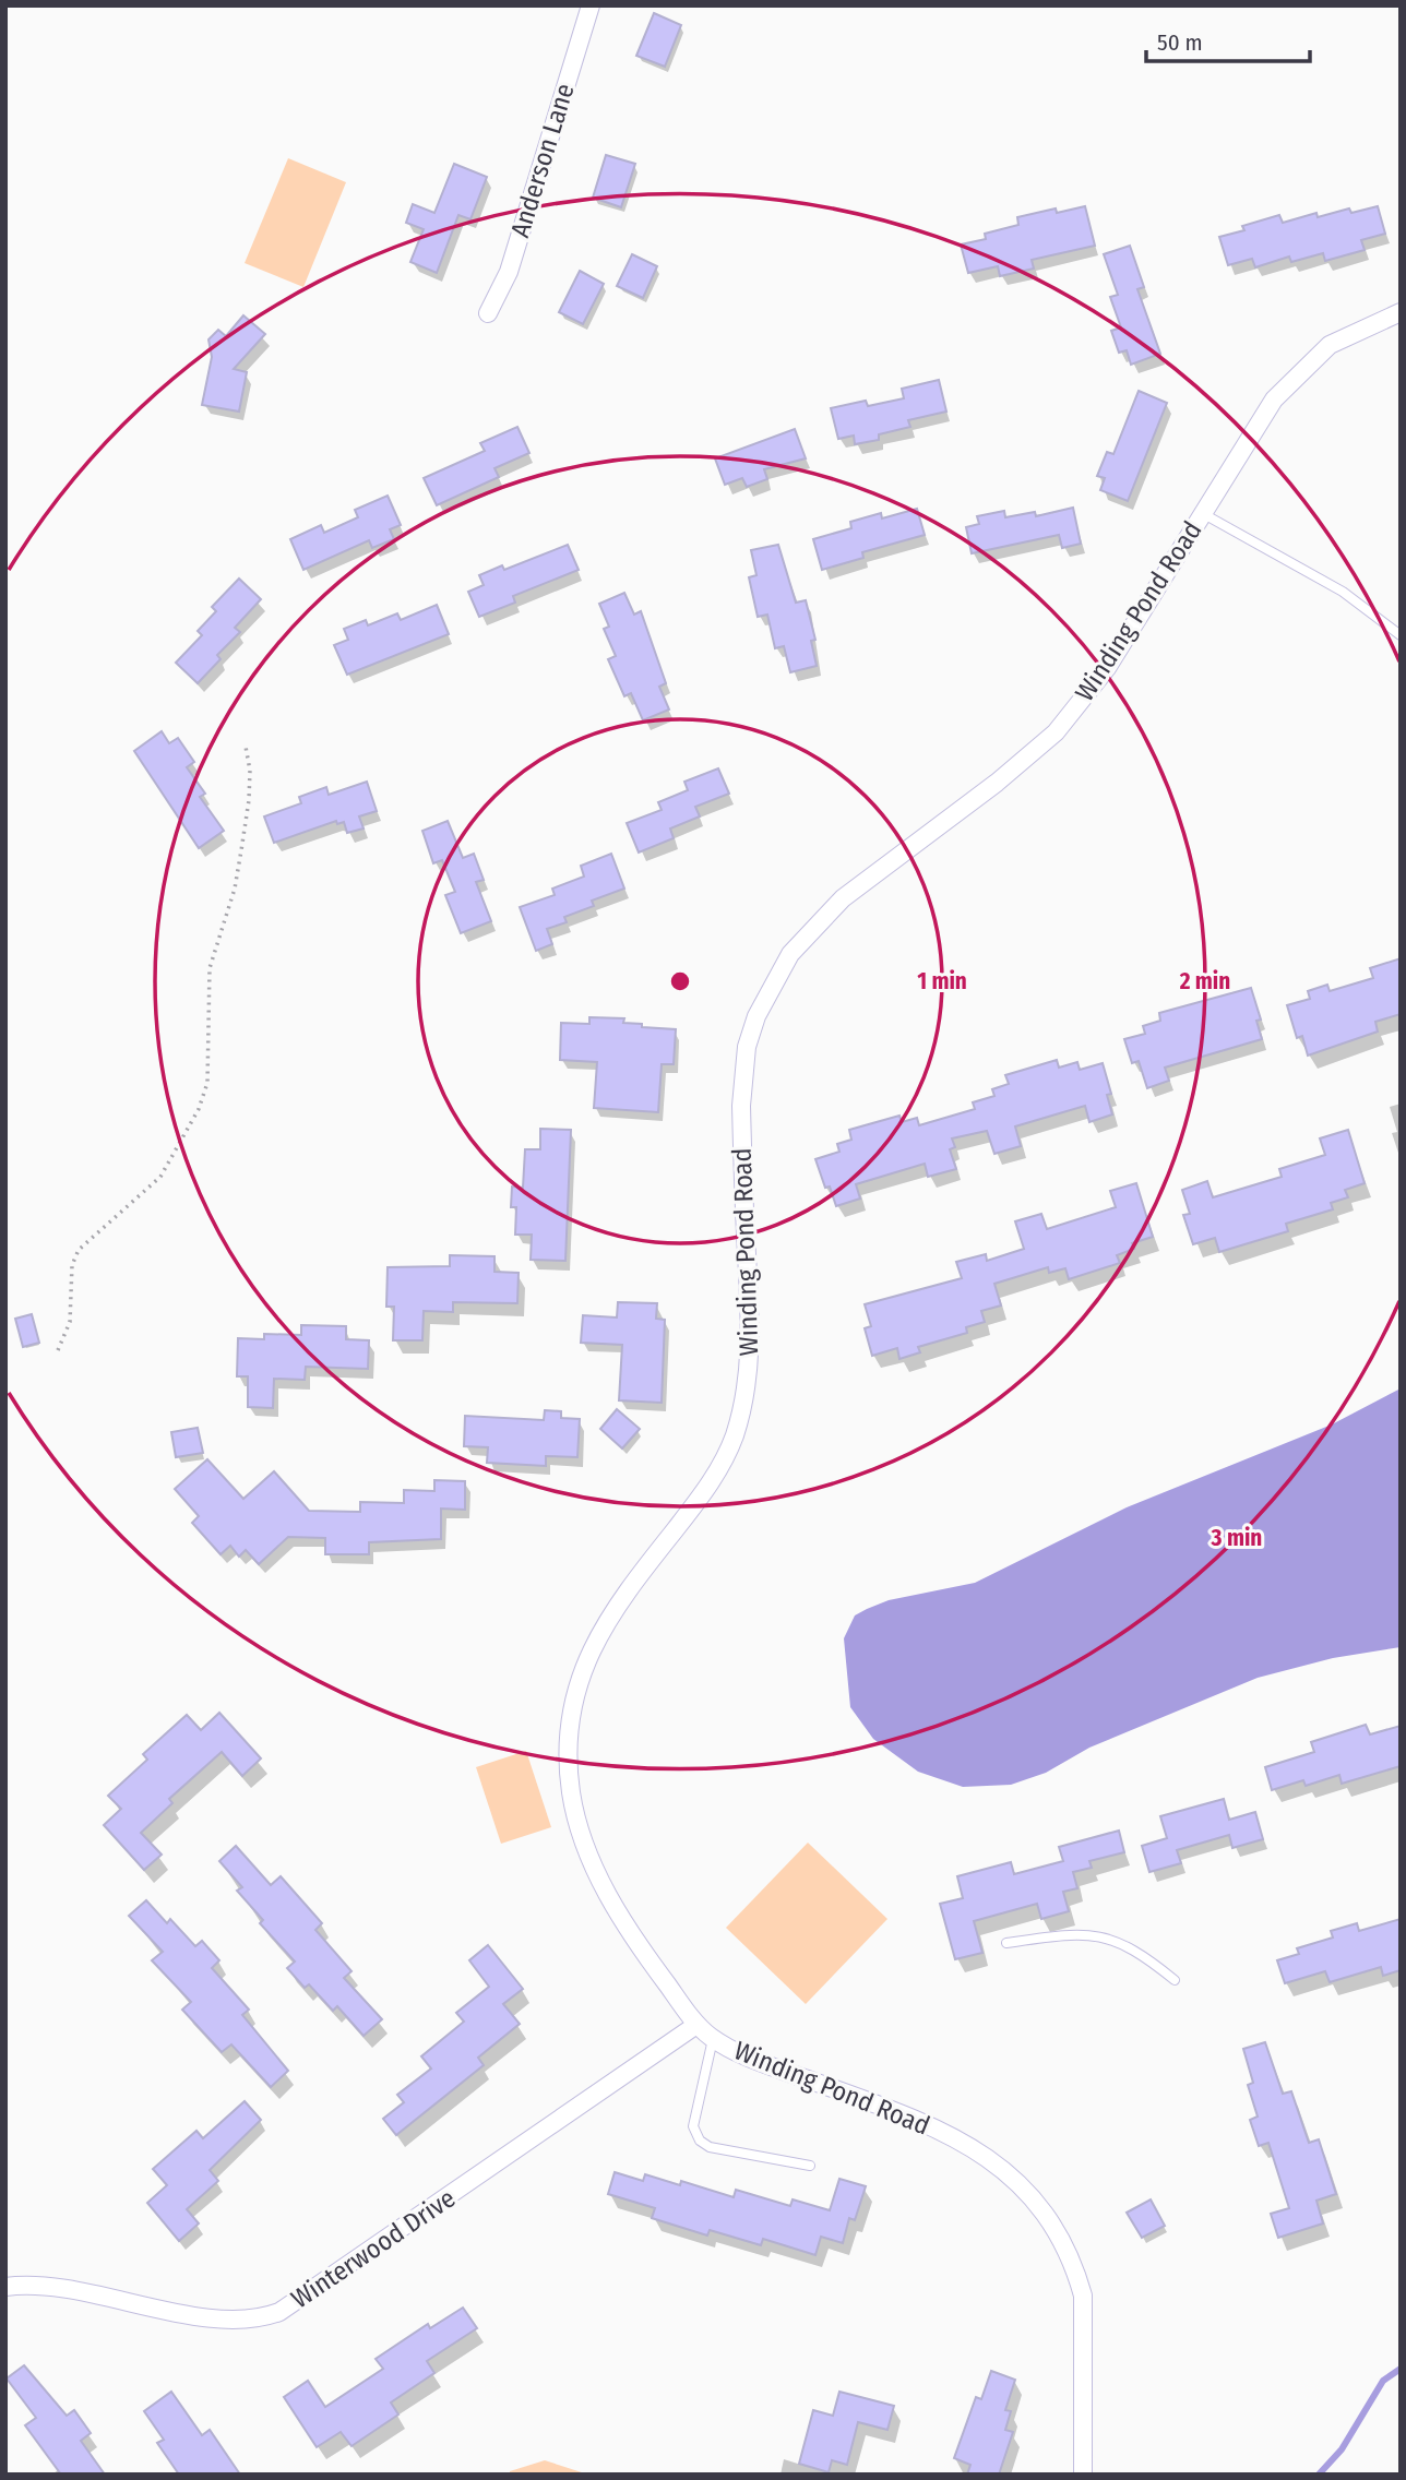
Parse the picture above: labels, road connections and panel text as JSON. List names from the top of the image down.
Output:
{
  "streets": {
    "street": ["Anderson Lane", "Winding Pond Road", "Winterwood Drive"]
  },
  "crossings": [
    ["Winding Pond Road", "Winterwood Drive"]
  ],
  "scale_bar": "50 m",
  "rings": ["1 min", "2 min", "3 min"]
}
